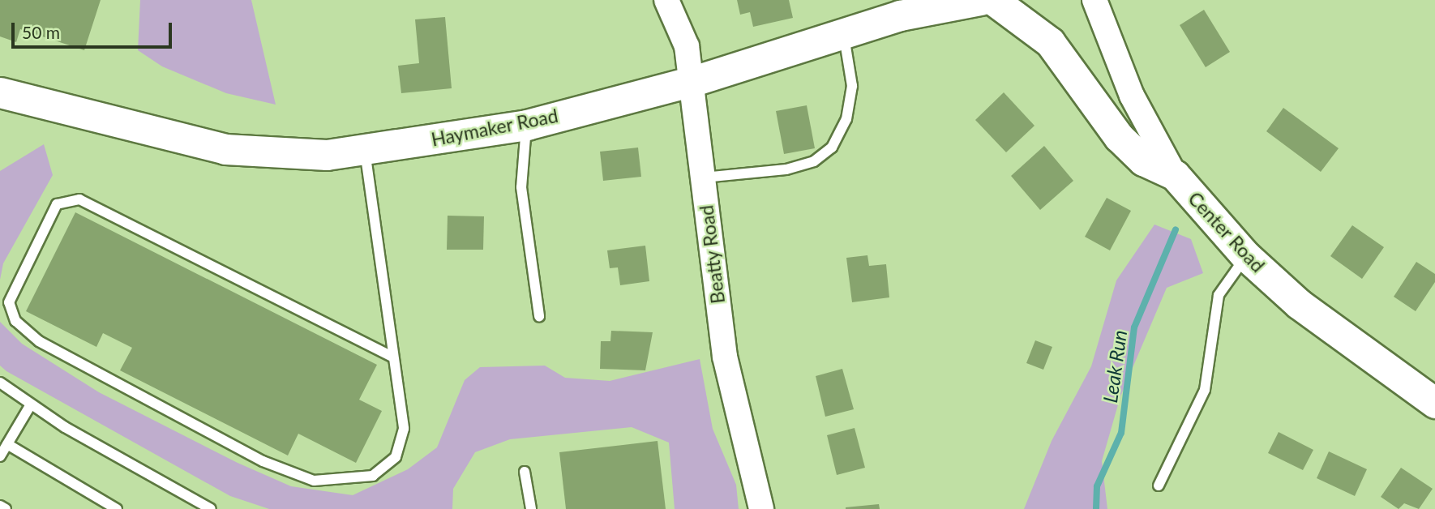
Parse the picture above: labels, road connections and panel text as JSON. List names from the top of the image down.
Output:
{
  "streets": {
    "main road": ["Haymaker Road", "Center Road"],
    "street": ["Beatty Road"]
  },
  "crossings": [
    ["Haymaker Road", "Beatty Road"]
  ],
  "water": ["Leak Run"],
  "scale_bar": "50 m"
}
